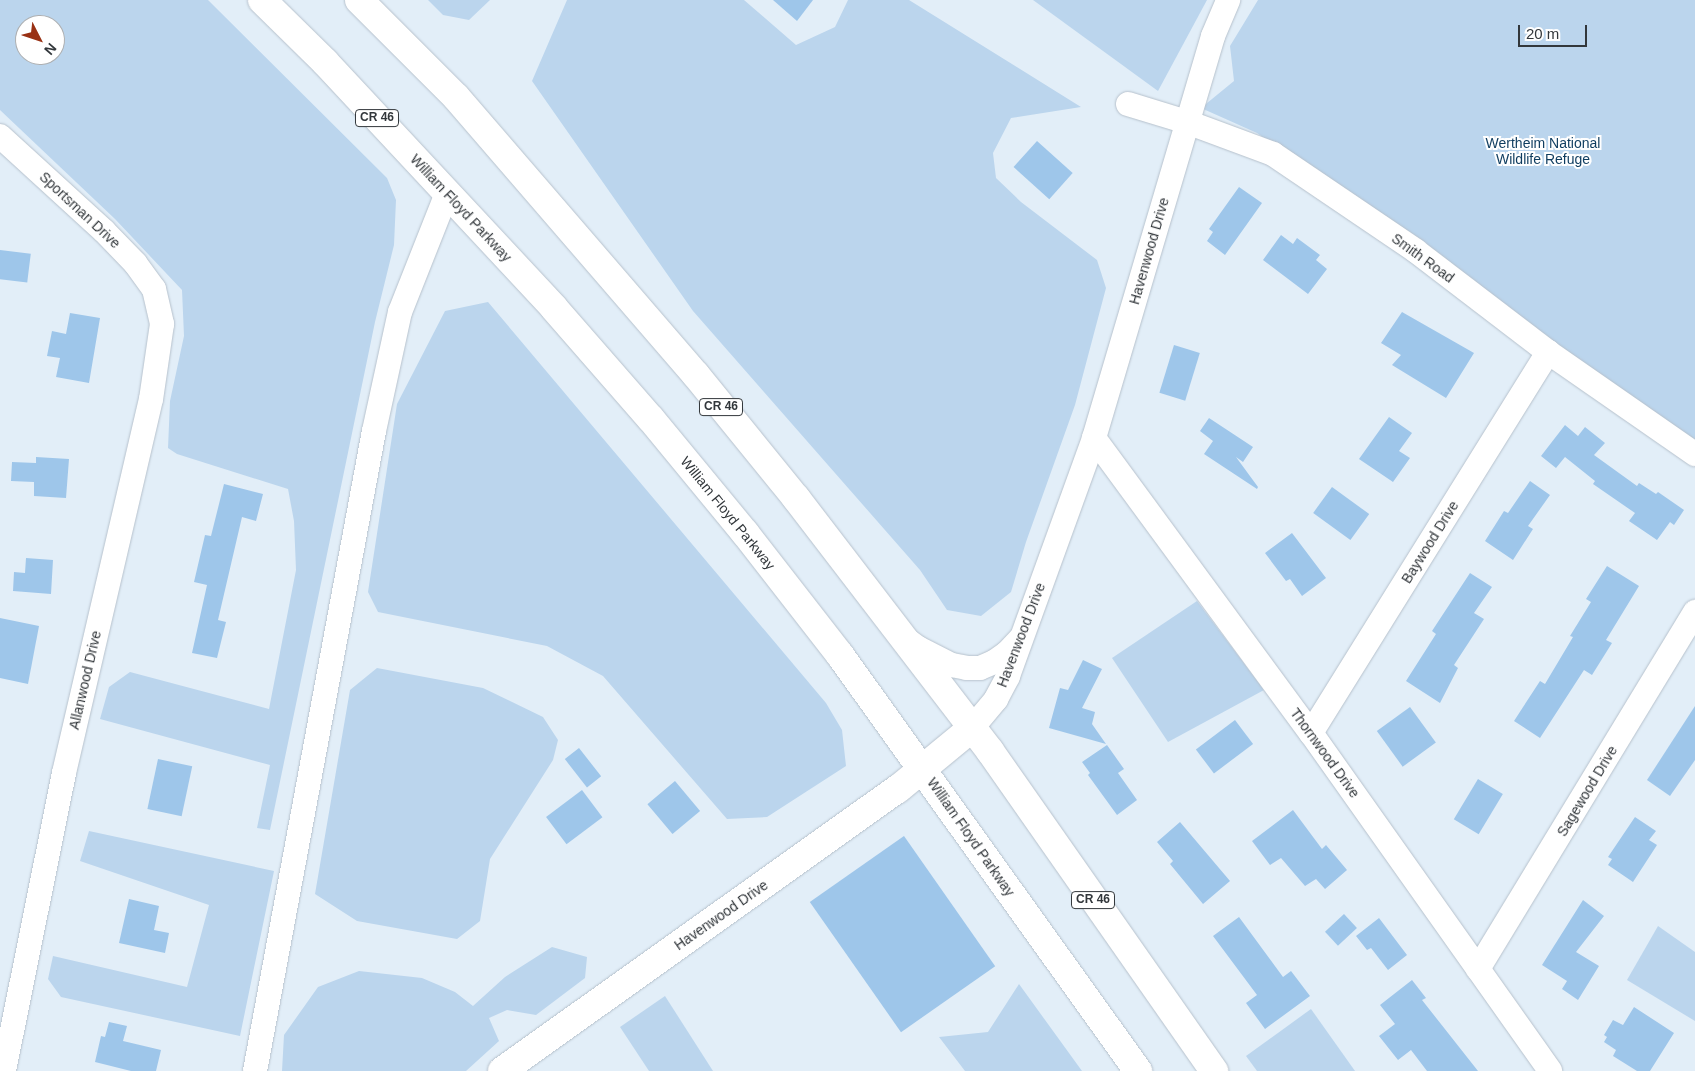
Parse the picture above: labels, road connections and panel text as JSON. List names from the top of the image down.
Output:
{
  "streets": {
    "main road": ["CR 46", "William Floyd Parkway", "Havenwood Drive"],
    "street": [
      "Sportsman Drive",
      "Smith Road",
      "Baywood Drive",
      "Allanwood Drive",
      "Thornwood Drive",
      "Sagewood Drive"
    ]
  },
  "crossings": [
    ["CR 46", "Havenwood Drive"],
    ["William Floyd Parkway", "Havenwood Drive"],
    ["Sportsman Drive", "Allanwood Drive"],
    ["Havenwood Drive", "Smith Road"],
    ["Havenwood Drive", "Thornwood Drive"],
    ["Smith Road", "Baywood Drive"],
    ["Baywood Drive", "Thornwood Drive"],
    ["Thornwood Drive", "Sagewood Drive"]
  ],
  "parks": ["Wertheim National Wildlife Refuge"],
  "scale_bar": "20 m",
  "north": "bottom right"
}
